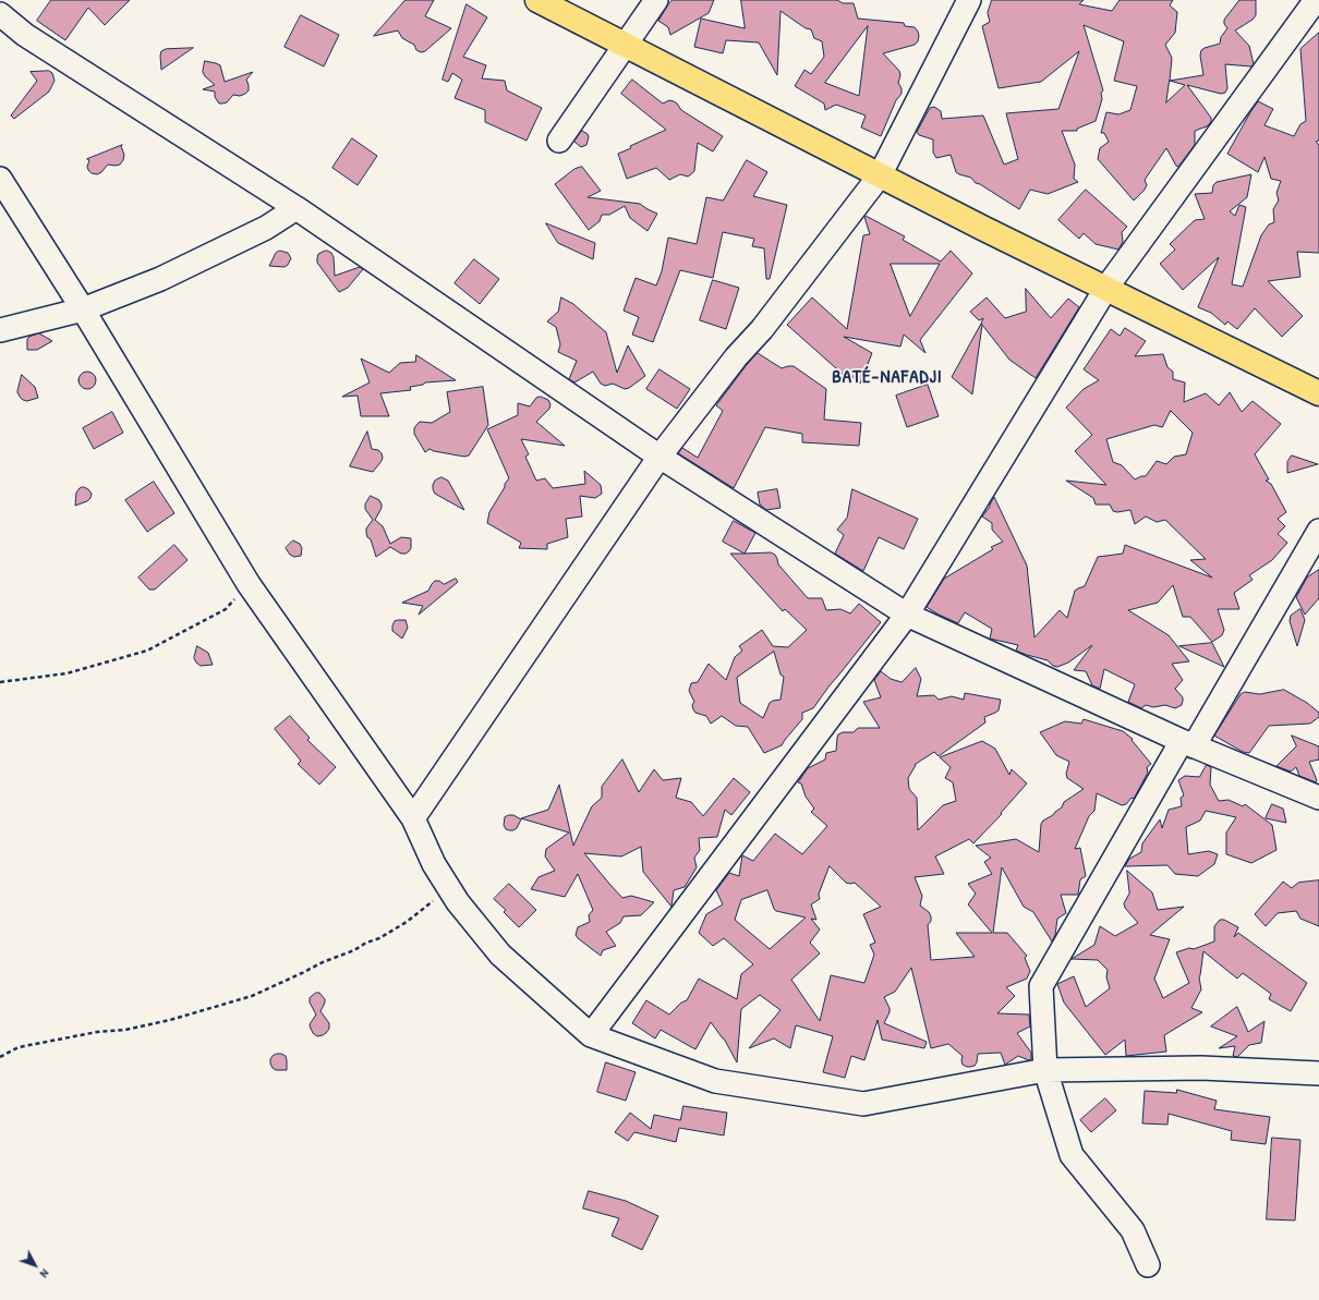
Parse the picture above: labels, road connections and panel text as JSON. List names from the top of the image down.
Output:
{
  "districts": ["BATÉ-NAFADJI"],
  "north": "bottom right"
}
